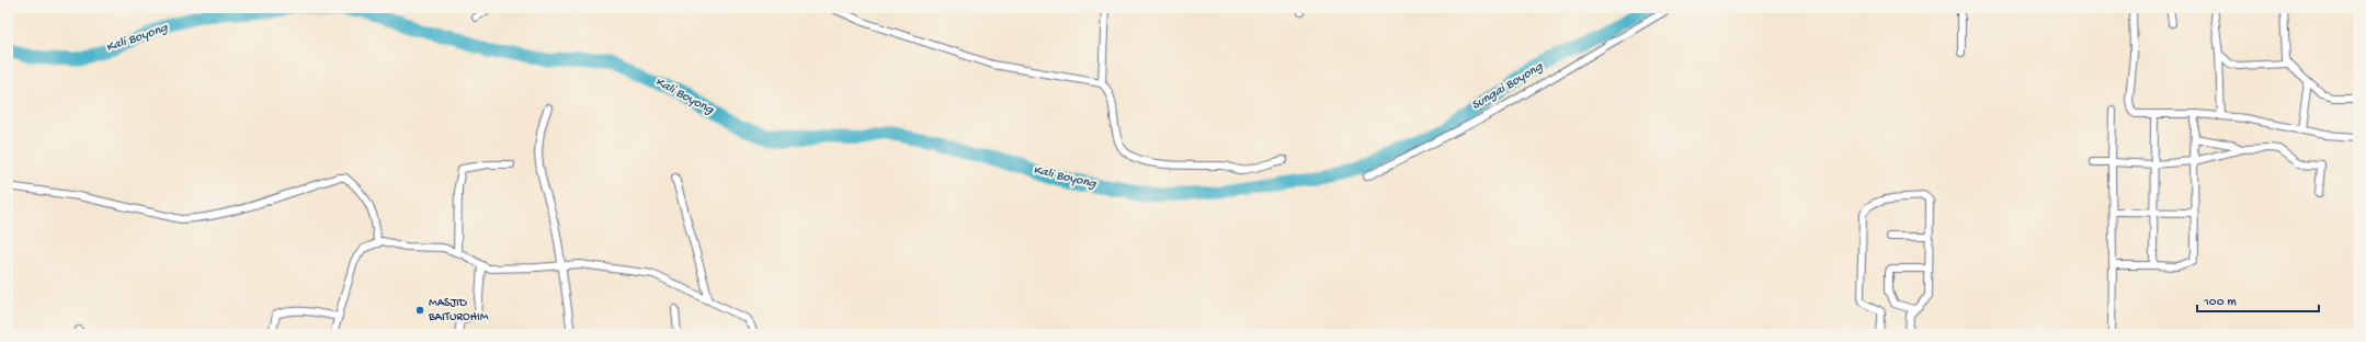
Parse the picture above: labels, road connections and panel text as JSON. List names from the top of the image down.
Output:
{
  "water": ["Kali Boyong", "Sungai Boyong"],
  "places": ["MASJID BAITUROHIM"],
  "scale_bar": "100 m"
}
